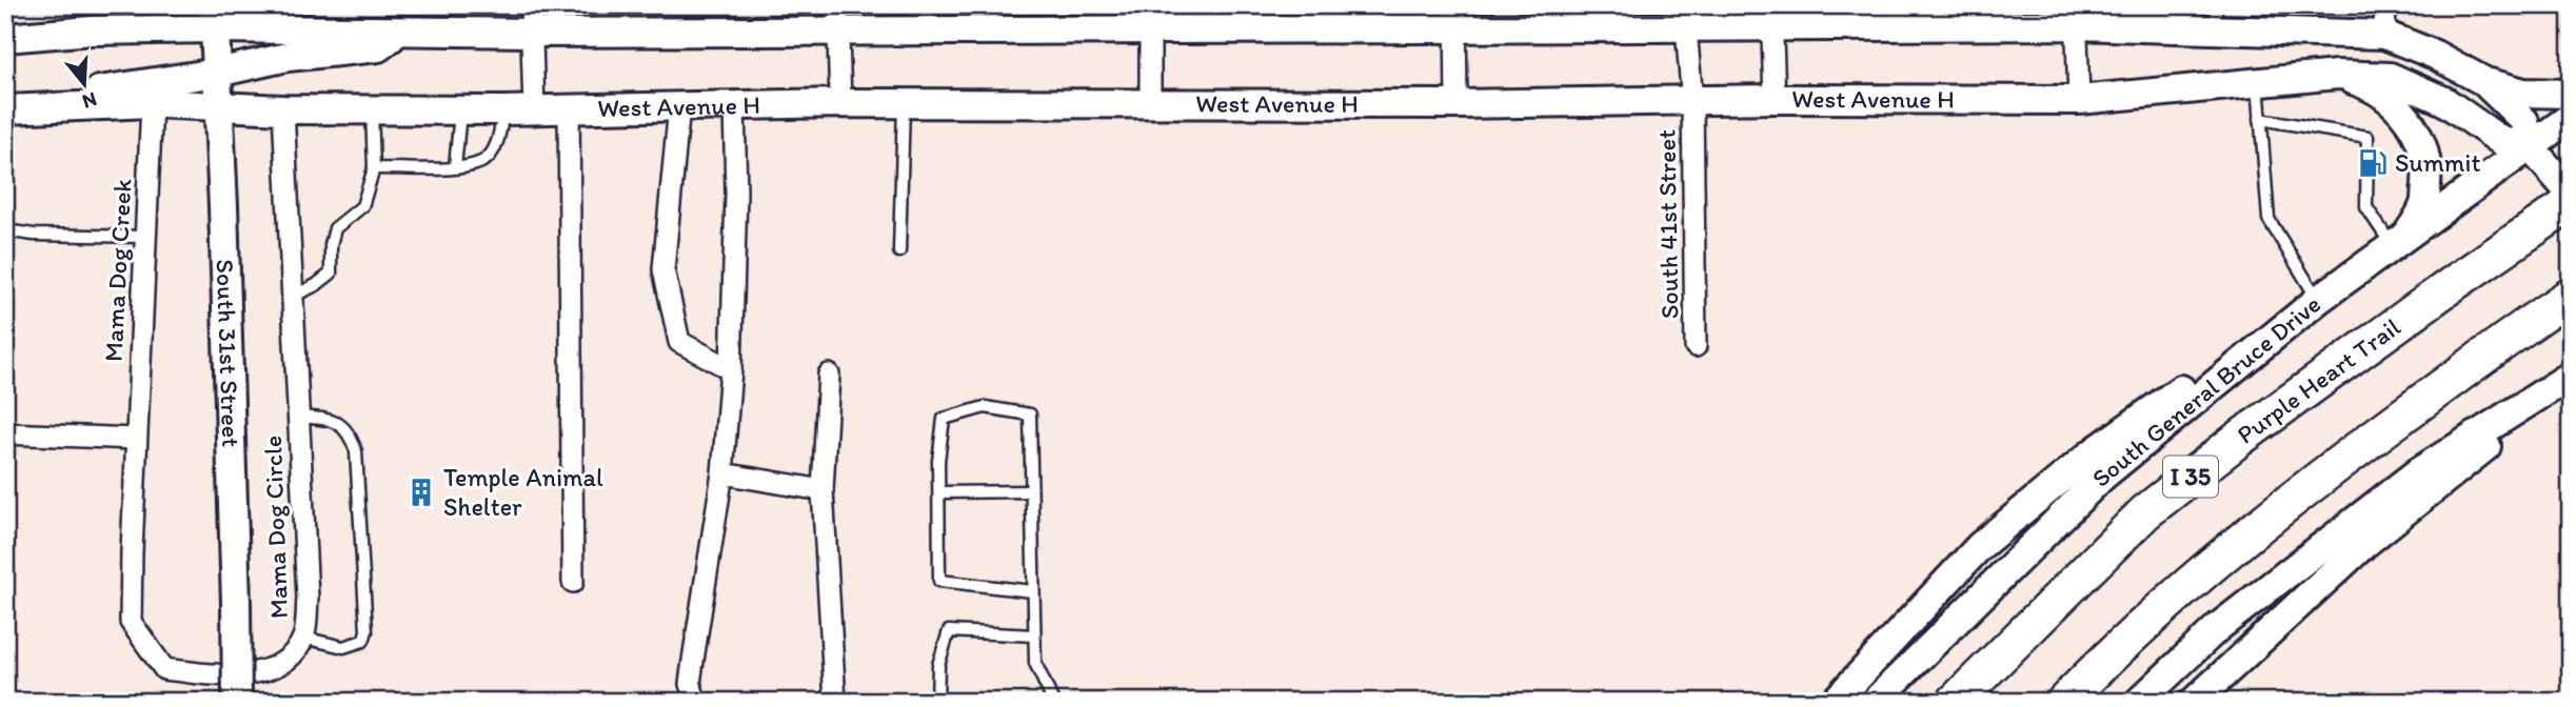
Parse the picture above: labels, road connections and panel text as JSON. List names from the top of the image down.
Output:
{
  "streets": {
    "highway": ["Purple Heart Trail", "I 35"],
    "main road": ["West Avenue H", "South 31st Street", "South General Bruce Drive"],
    "street": ["South 41st Street", "Mama Dog Creek", "Mama Dog Circle"]
  },
  "crossings": [
    ["West Avenue H", "South 41st Street"],
    ["West Avenue H", "Mama Dog Creek"],
    ["West Avenue H", "South 31st Street"],
    ["West Avenue H", "South General Bruce Drive"],
    ["West Avenue H", "Mama Dog Circle"],
    ["Mama Dog Creek", "Mama Dog Circle"]
  ],
  "places": {
    "fuel station": ["Summit"],
    "building": ["Temple Animal Shelter"]
  },
  "north": "bottom"
}
